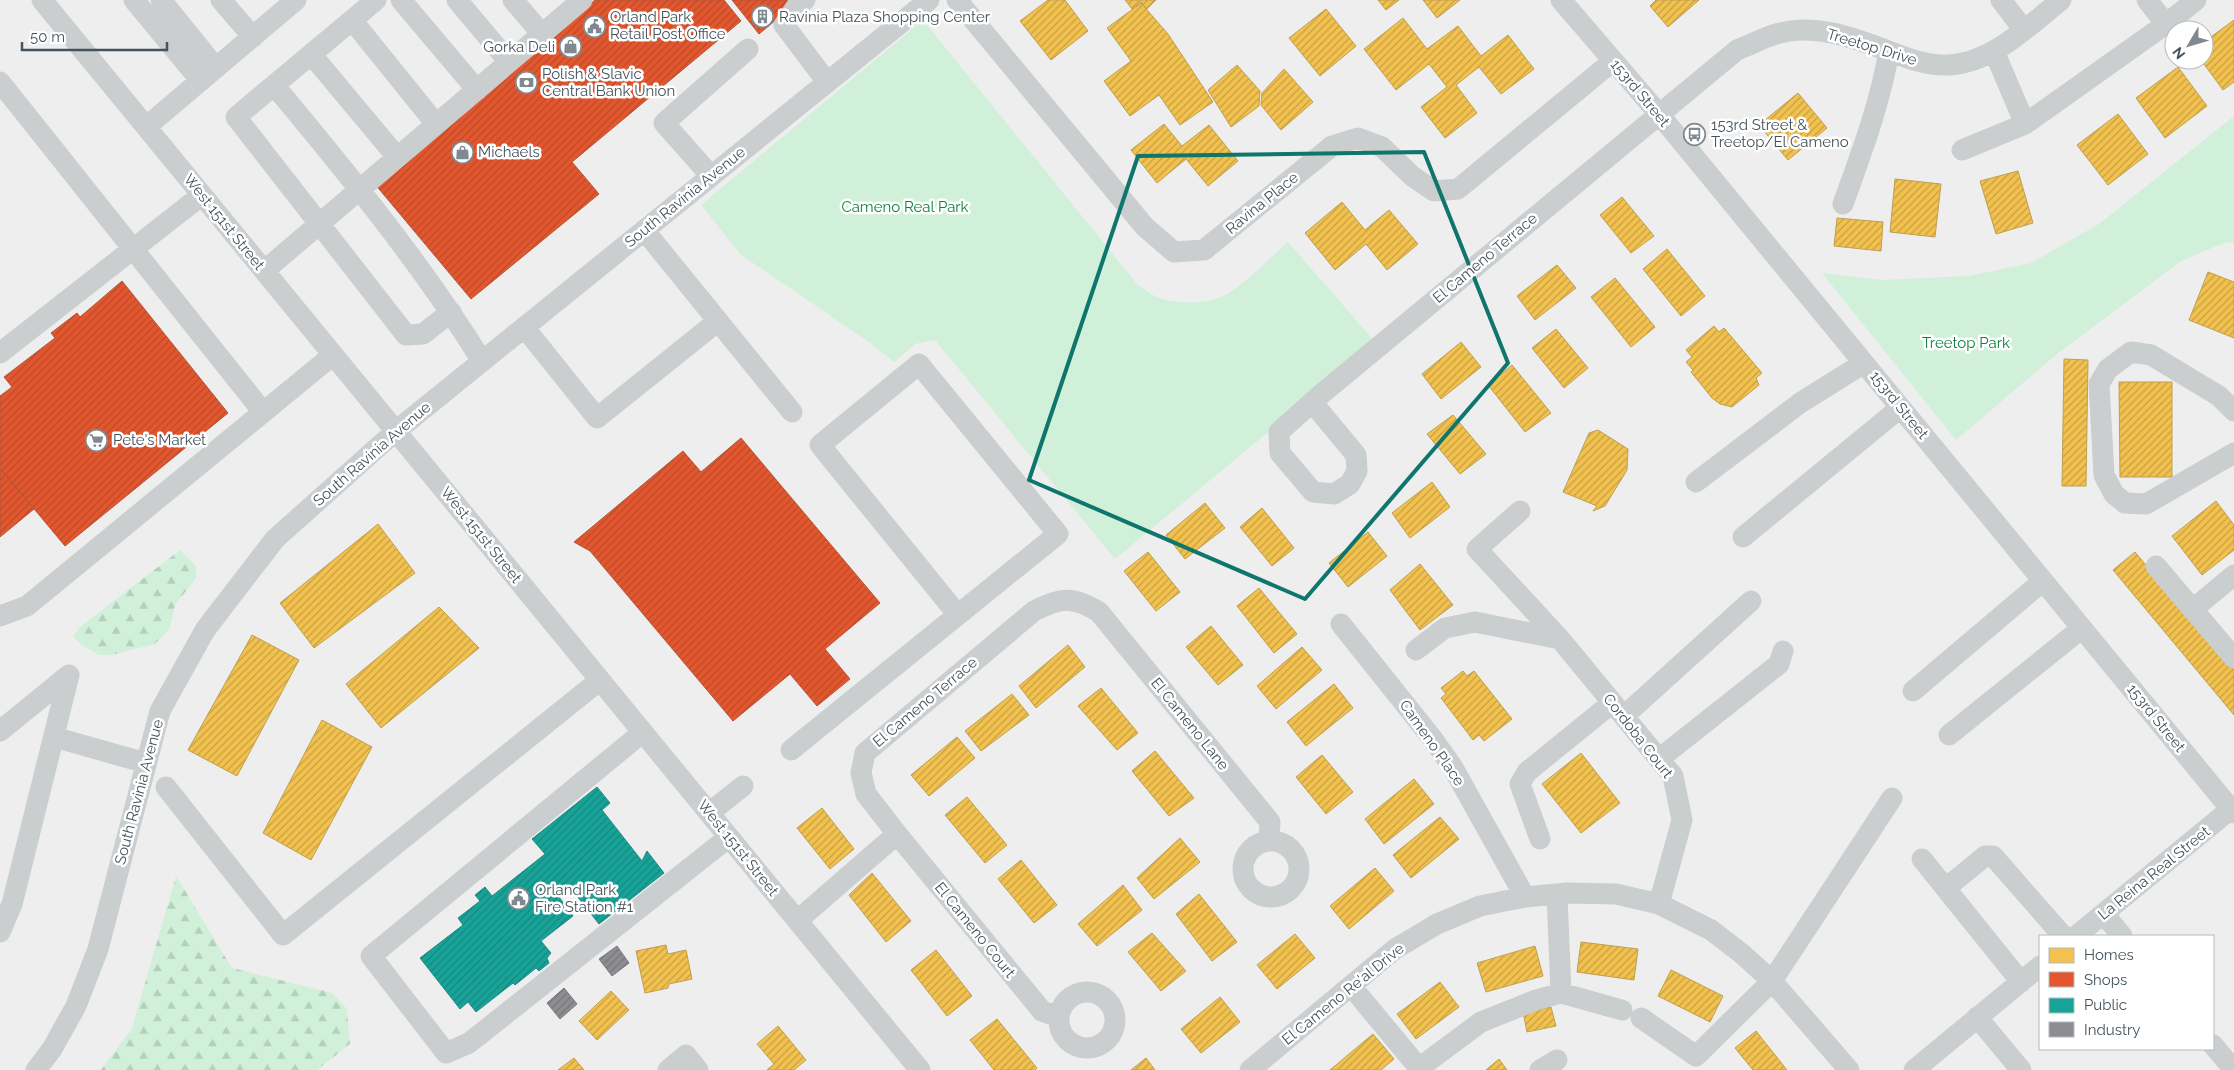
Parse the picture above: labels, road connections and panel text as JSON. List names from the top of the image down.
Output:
{
  "streets": {
    "street": [
      "Treetop Drive",
      "153rd Street",
      "South Ravinia Avenue",
      "Ravina Place",
      "West 151st Street",
      "El Cameno Terrace",
      "El Cameno Lane",
      "Cordoba Court",
      "Cameno Place",
      "La Reina Real Street",
      "El Cameno Court",
      "El Cameno Re'al Drive"
    ]
  },
  "crossings": [
    ["Treetop Drive", "153rd Street"],
    ["Treetop Drive", "El Cameno Terrace"],
    ["153rd Street", "Ravina Place"],
    ["153rd Street", "El Cameno Terrace"],
    ["153rd Street", "La Reina Real Street"],
    ["South Ravinia Avenue", "West 151st Street"],
    ["El Cameno Terrace", "El Cameno Lane"],
    ["El Cameno Terrace", "El Cameno Court"],
    ["Cordoba Court", "El Cameno Re'al Drive"],
    ["Cameno Place", "El Cameno Re'al Drive"]
  ],
  "parks": ["Cameno Real Park", "Treetop Park"],
  "places": {
    "building": ["Ravinia Plaza Shopping Center"],
    "public building": ["Orland Park Retail Post Office", "Orland Park Fire Station #1"],
    "shop": ["Gorka Deli", "Michaels"],
    "bank": ["Polish & Slavic Central Bank Union"],
    "bus stop": ["153rd Street & Treetop/El Cameno"],
    "supermarket": ["Pete's Market"]
  },
  "legend": [
    "Homes",
    "Shops",
    "Public",
    "Industry"
  ],
  "scale_bar": "50 m",
  "north": "bottom left"
}
